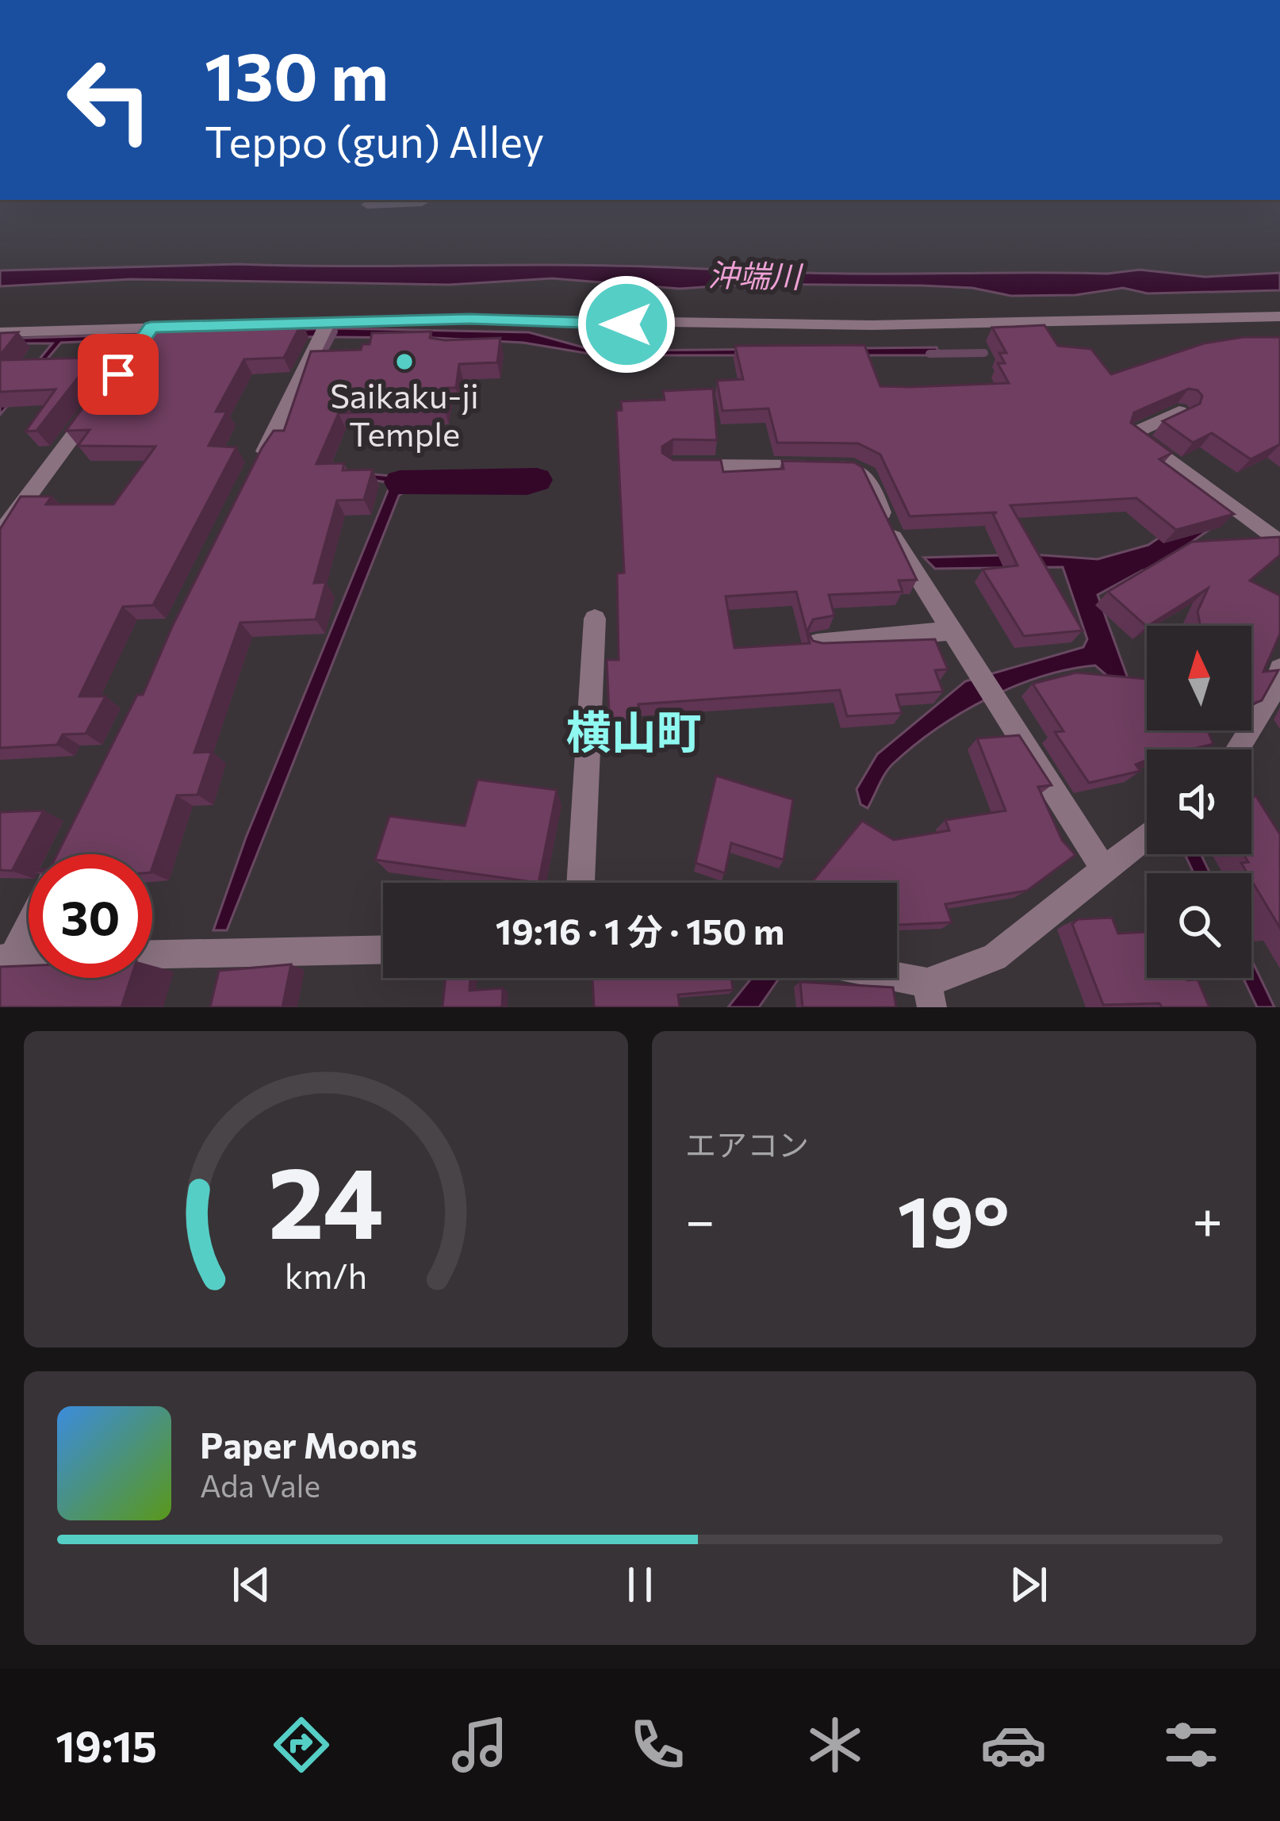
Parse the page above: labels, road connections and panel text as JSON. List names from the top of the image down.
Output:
{
  "districts": ["横山町"],
  "water": ["沖端川"],
  "places": ["Saikaku-ji Temple"],
  "north": "top",
  "page": {
    "turn": ["130 m", "Teppo (gun) Alley"],
    "limit": "30",
    "trip": "19:16 · 1 分 · 150 m",
    "tile": "エアコン",
    "heat": ["−", "19°", "+"],
    "song": ["Paper Moons", "Ada Vale"],
    "tabs": "19:15",
    "gauge": ["24", "km/h"]
  }
}
